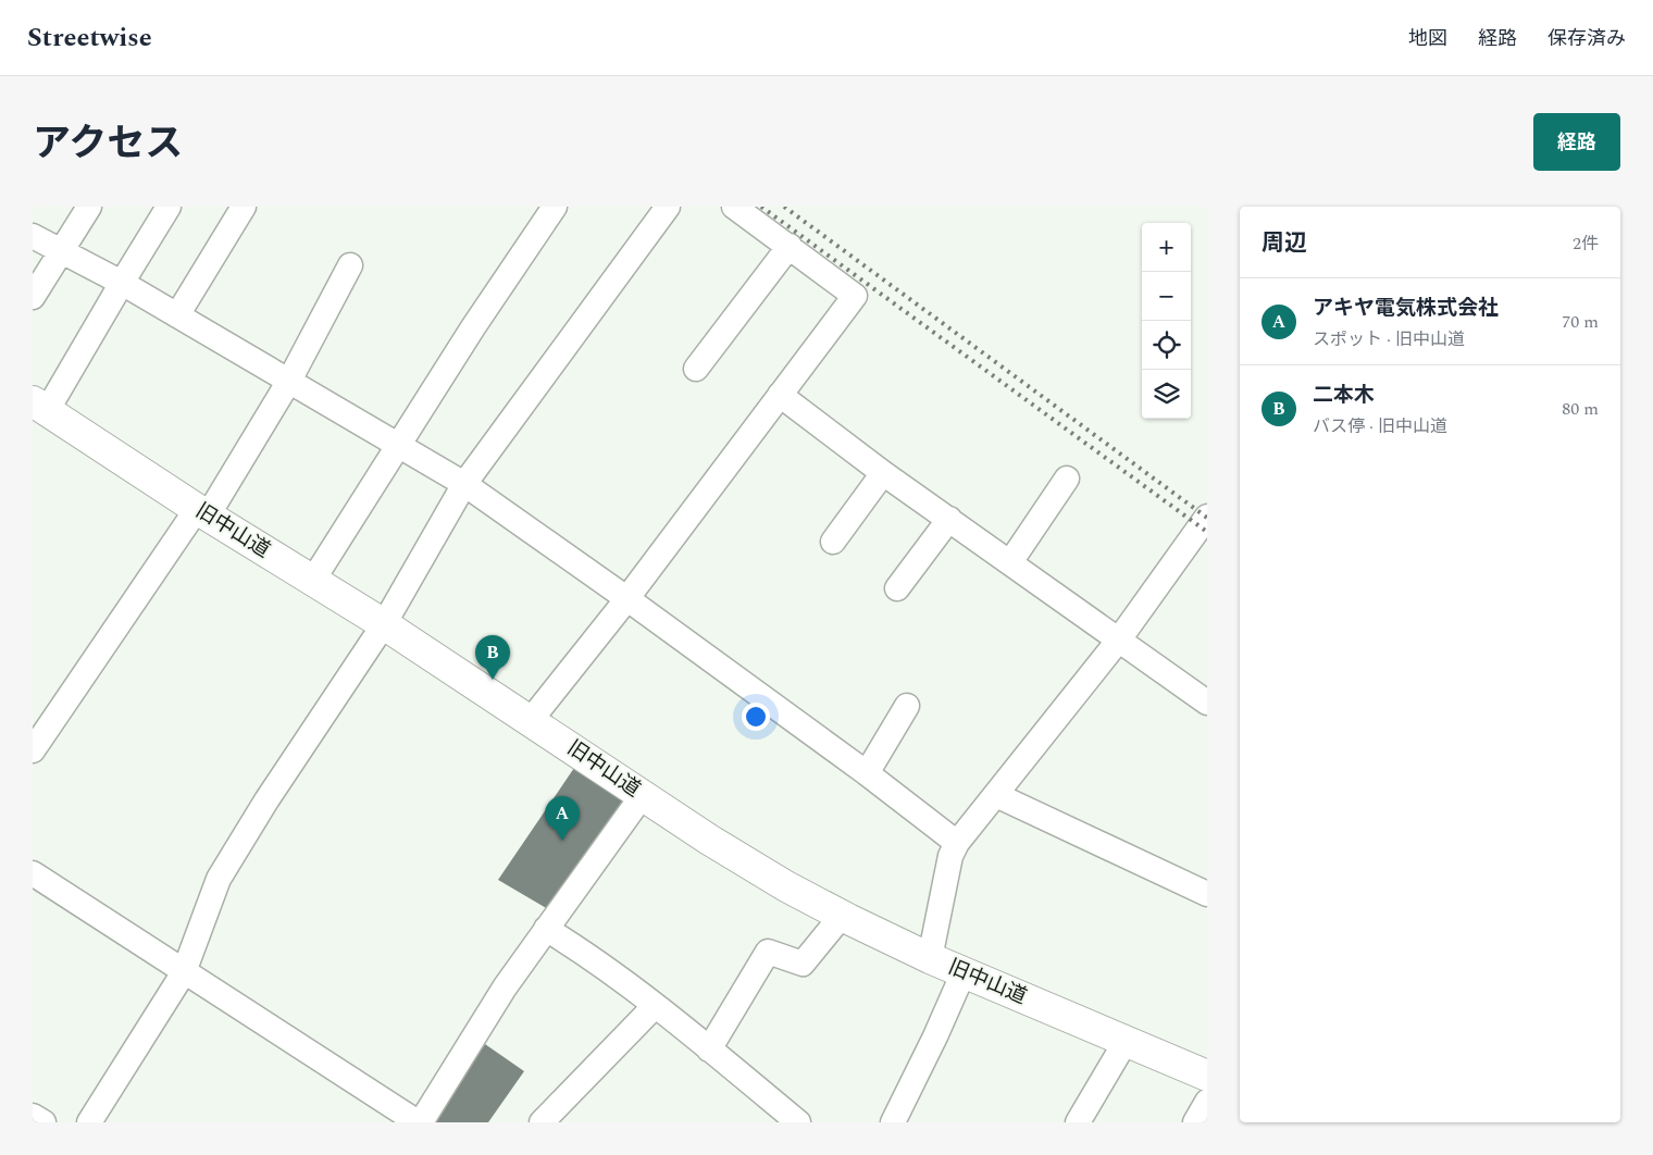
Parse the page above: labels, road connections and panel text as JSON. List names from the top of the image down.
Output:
{
  "streets": {
    "main road": ["旧中山道"]
  },
  "page": {
    "header": "Streetwise",
    "nav": ["地図", "経路", "保存済み"],
    "title": "アクセス",
    "buttons": "経路",
    "heading": ["周辺", "2件"],
    "map_buttons": ["+", "−"],
    "list": [
      {
        "mark": "A",
        "name": "アキヤ電気株式会社",
        "note": "スポット · 旧中山道",
        "value": "70 m"
      },
      {
        "mark": "B",
        "name": "二本木",
        "note": "バス停 · 旧中山道",
        "value": "80 m"
      }
    ],
    "pins": ["B", "A"]
  }
}
